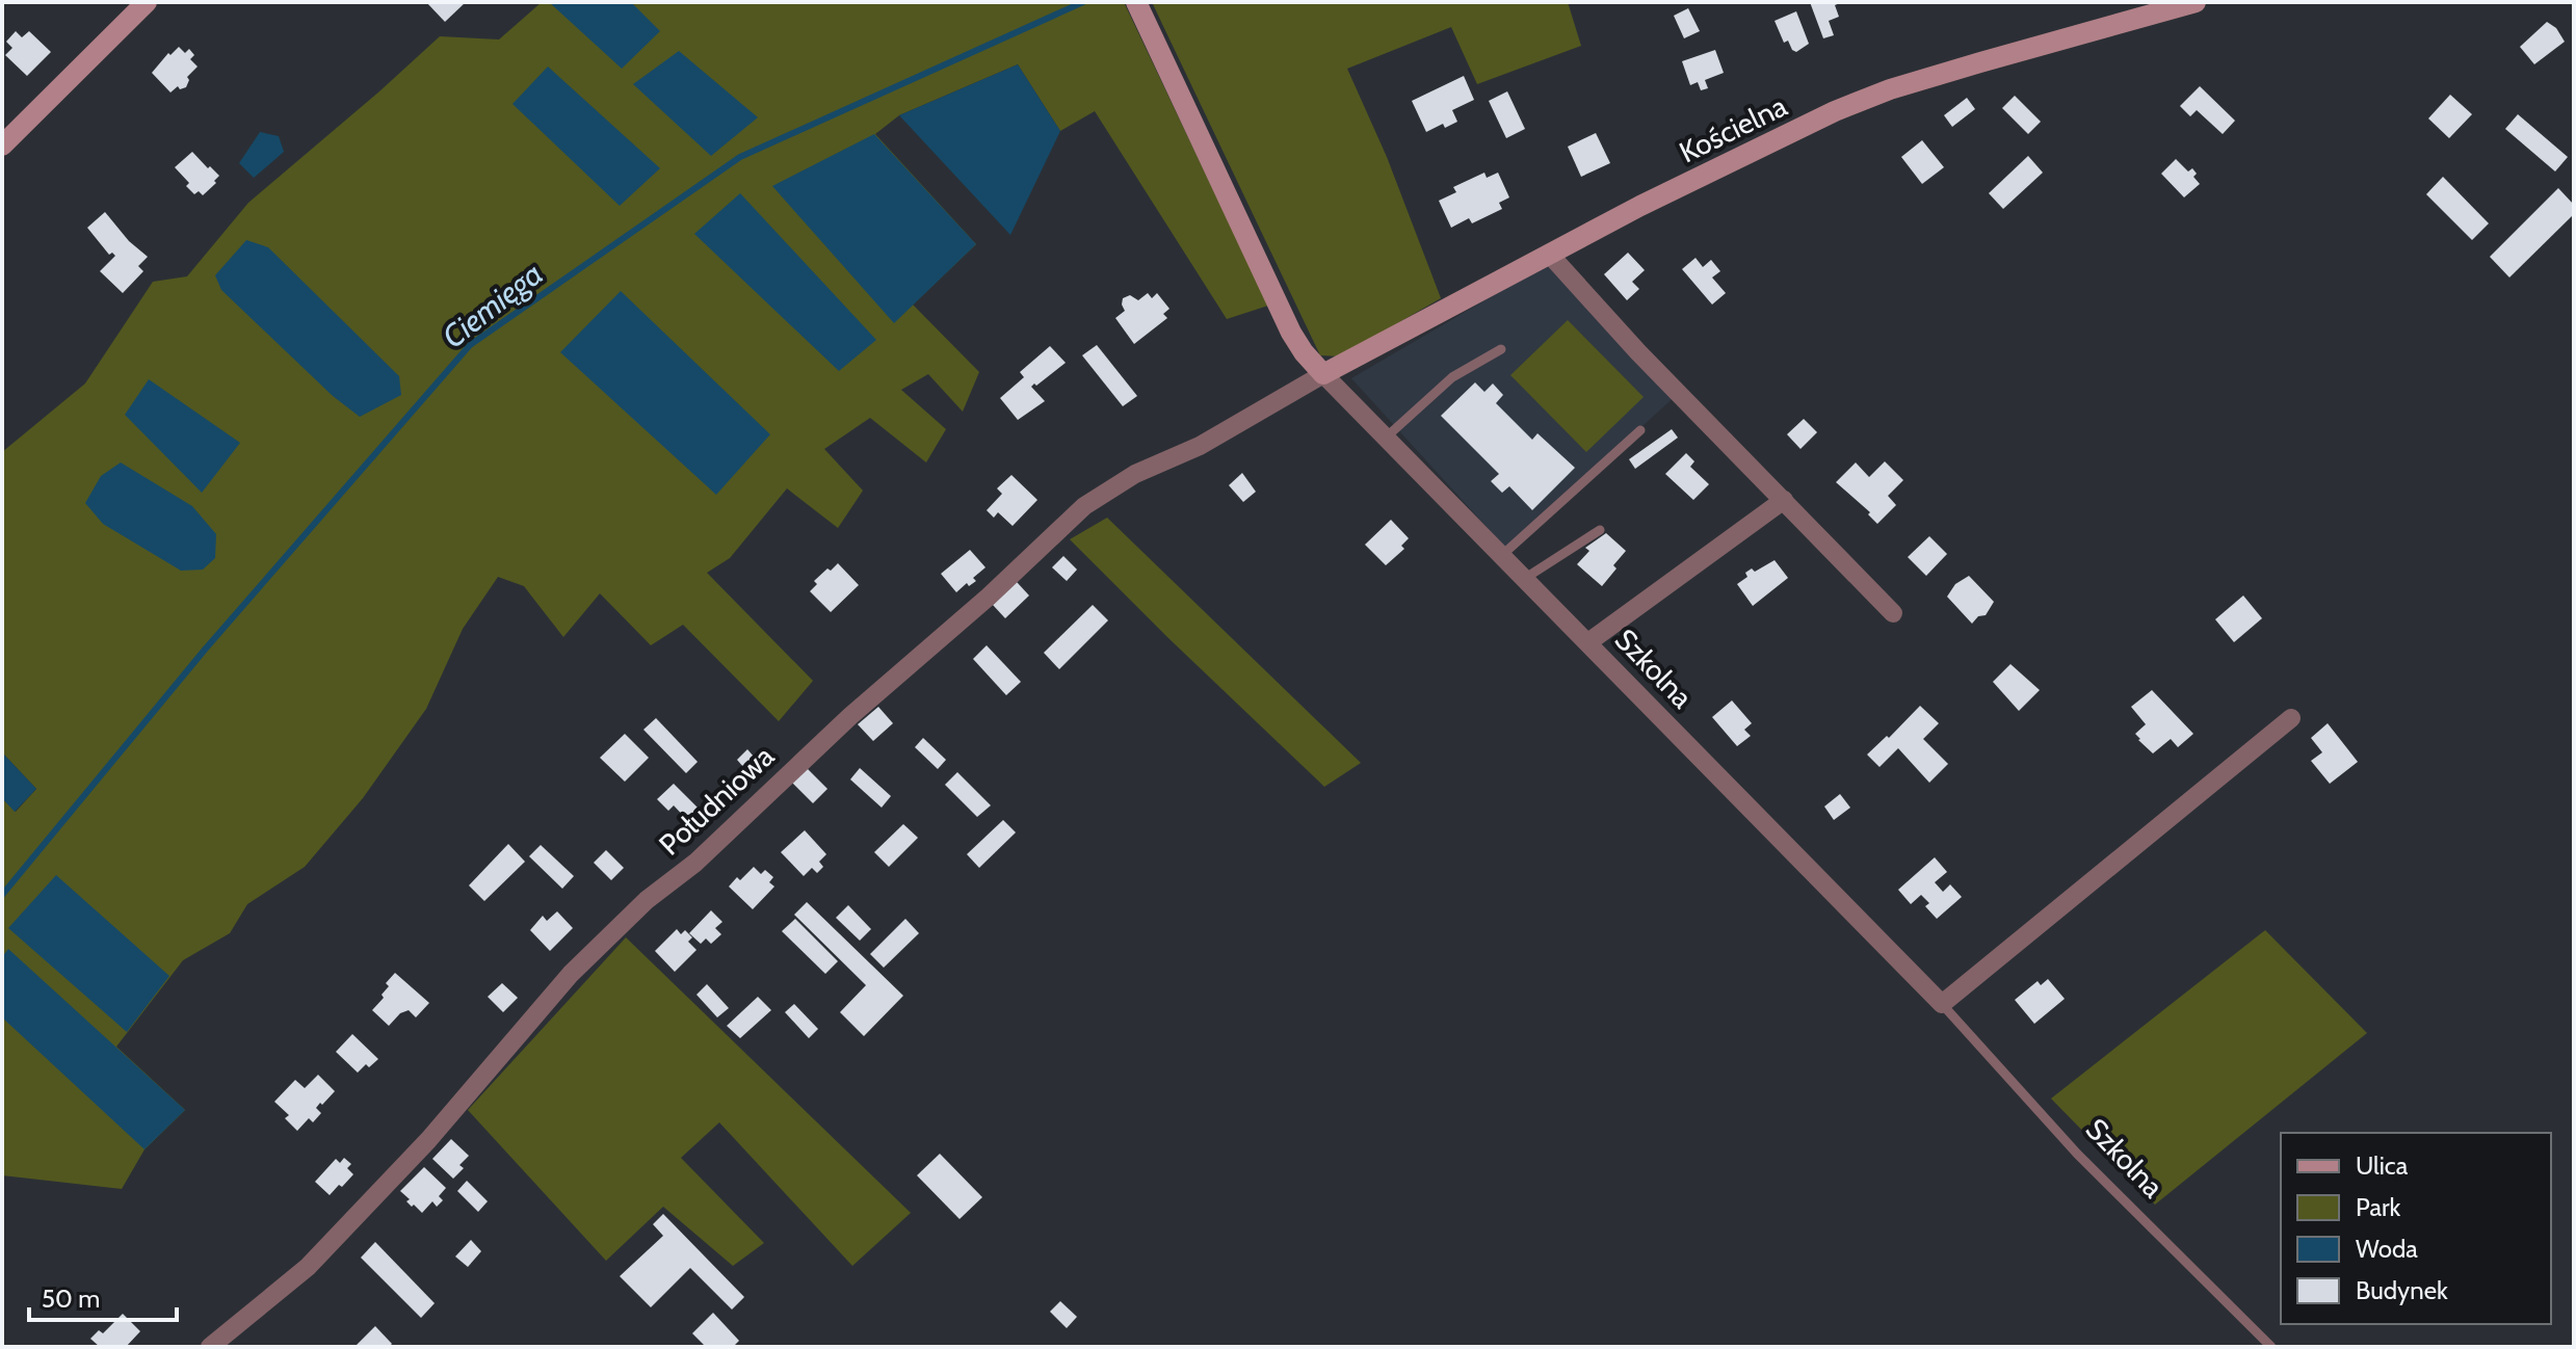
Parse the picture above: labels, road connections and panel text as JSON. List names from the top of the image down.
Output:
{
  "streets": {
    "street": ["Kościelna", "Szkolna", "Południowa"]
  },
  "crossings": [
    ["Kościelna", "Szkolna"],
    ["Kościelna", "Południowa"],
    ["Szkolna", "Południowa"]
  ],
  "water": ["Ciemięga"],
  "legend": [
    "Ulica",
    "Park",
    "Woda",
    "Budynek"
  ],
  "scale_bar": "50 m"
}
